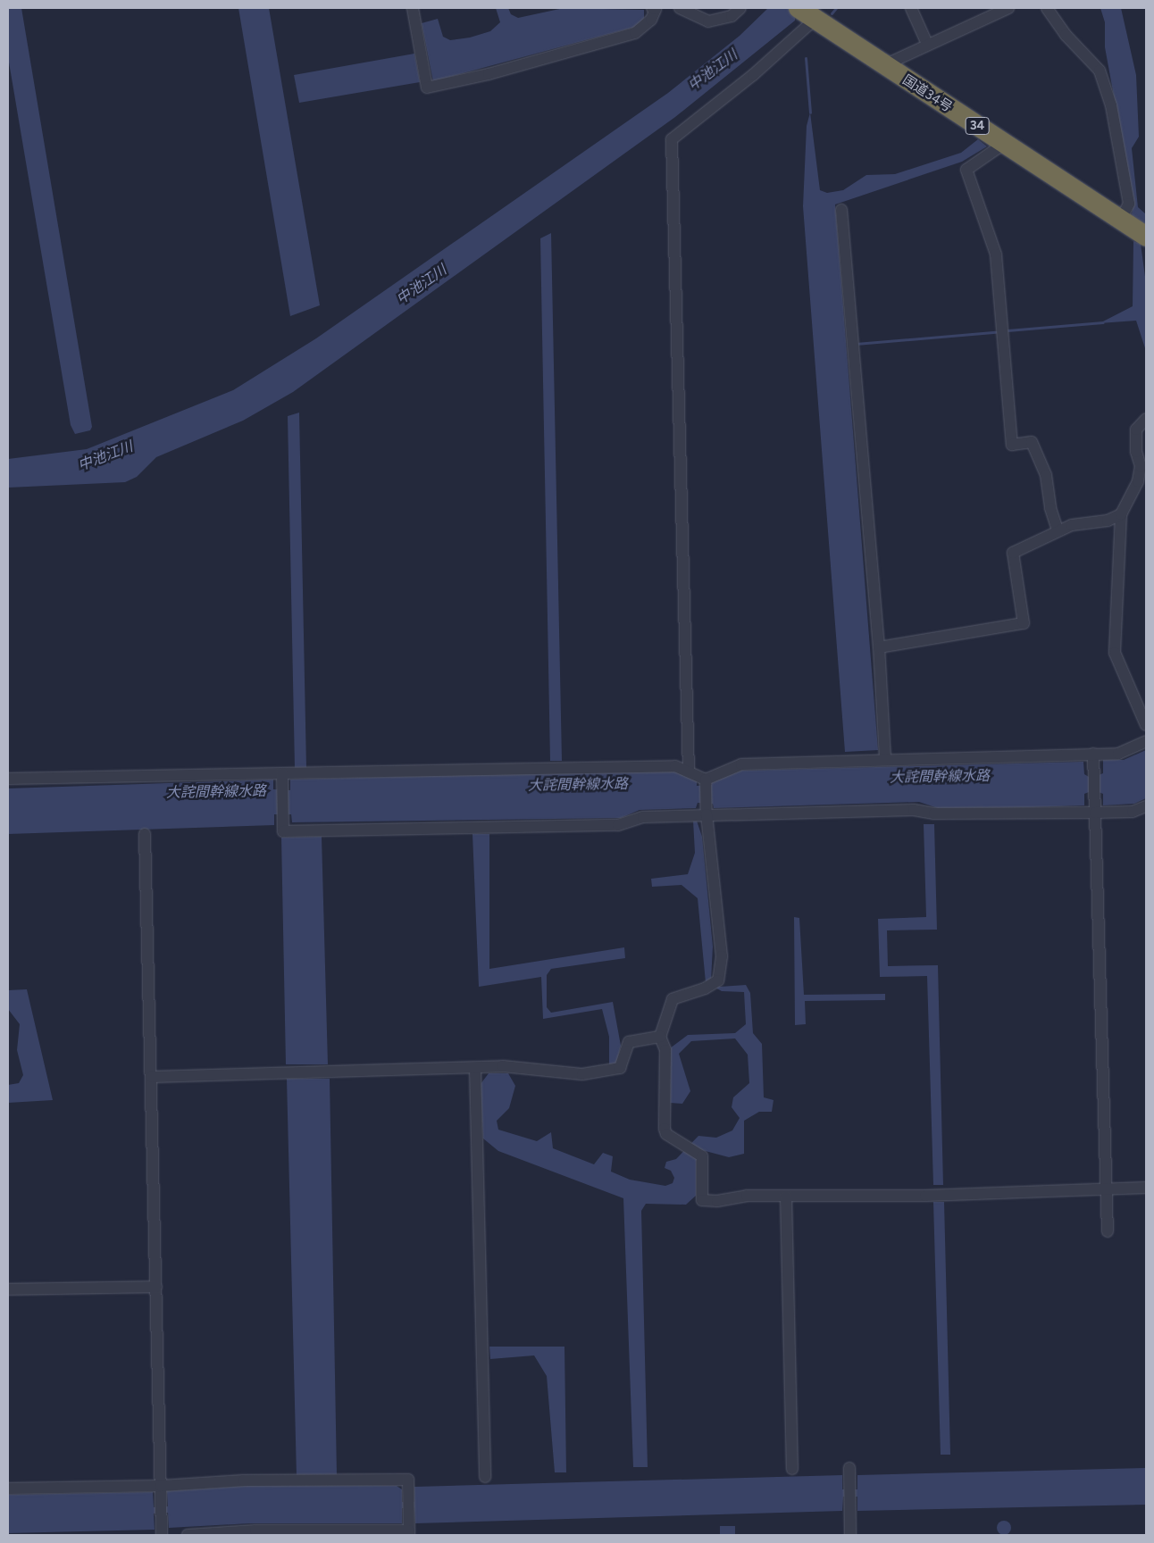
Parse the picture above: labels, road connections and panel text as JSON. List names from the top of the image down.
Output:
{
  "streets": {
    "highway": ["国道34号", "34"]
  },
  "water": ["中池江川", "大詫間幹線水路"]
}
